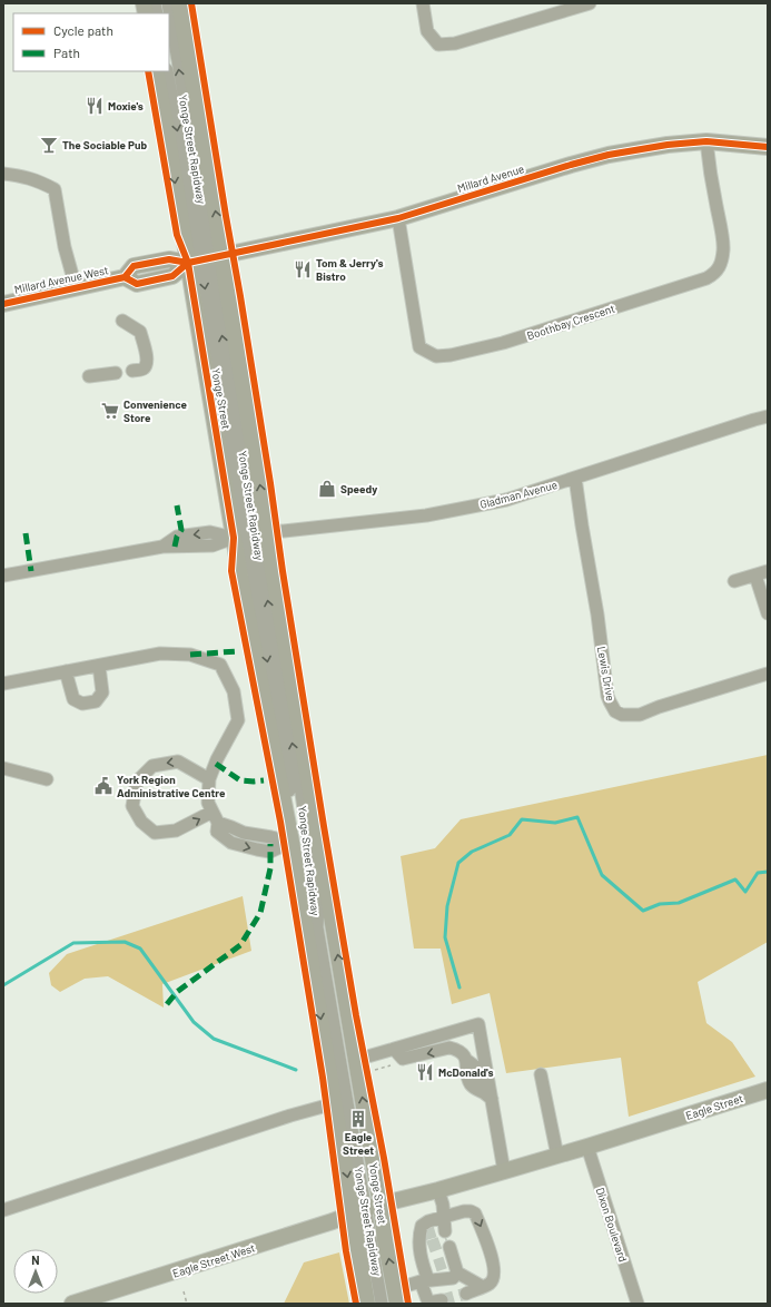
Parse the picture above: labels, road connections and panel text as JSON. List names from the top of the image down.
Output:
{
  "streets": {
    "main road": [
      "Millard Avenue",
      "Millard Avenue West",
      "Yonge Street",
      "Eagle Street",
      "Eagle Street West"
    ],
    "street": [
      "Yonge Street Rapidway",
      "Boothbay Crescent",
      "Gladman Avenue",
      "Lewis Drive",
      "Dixon Boulevard"
    ]
  },
  "crossings": [
    ["Yonge Street Rapidway", "Millard Avenue"],
    ["Yonge Street Rapidway", "Millard Avenue West"],
    ["Yonge Street Rapidway", "Yonge Street"],
    ["Yonge Street Rapidway", "Gladman Avenue"],
    ["Yonge Street Rapidway", "Eagle Street"],
    ["Yonge Street Rapidway", "Eagle Street West"],
    ["Millard Avenue", "Millard Avenue West"],
    ["Millard Avenue", "Boothbay Crescent"],
    ["Millard Avenue", "Yonge Street"],
    ["Millard Avenue West", "Yonge Street"],
    ["Yonge Street", "Gladman Avenue"],
    ["Yonge Street", "Eagle Street"],
    ["Yonge Street", "Eagle Street West"],
    ["Gladman Avenue", "Lewis Drive"],
    ["Eagle Street", "Dixon Boulevard"],
    ["Eagle Street", "Eagle Street West"]
  ],
  "places": {
    "restaurant": ["Moxie's", "Tom & Jerry's Bistro", "McDonald's"],
    "bar": ["The Sociable Pub"],
    "supermarket": ["Convenience Store"],
    "shop": ["Speedy"],
    "public building": ["York Region Administrative Centre"],
    "building": ["Eagle Street"]
  },
  "legend": ["Cycle path", "Path"],
  "north": "top"
}
